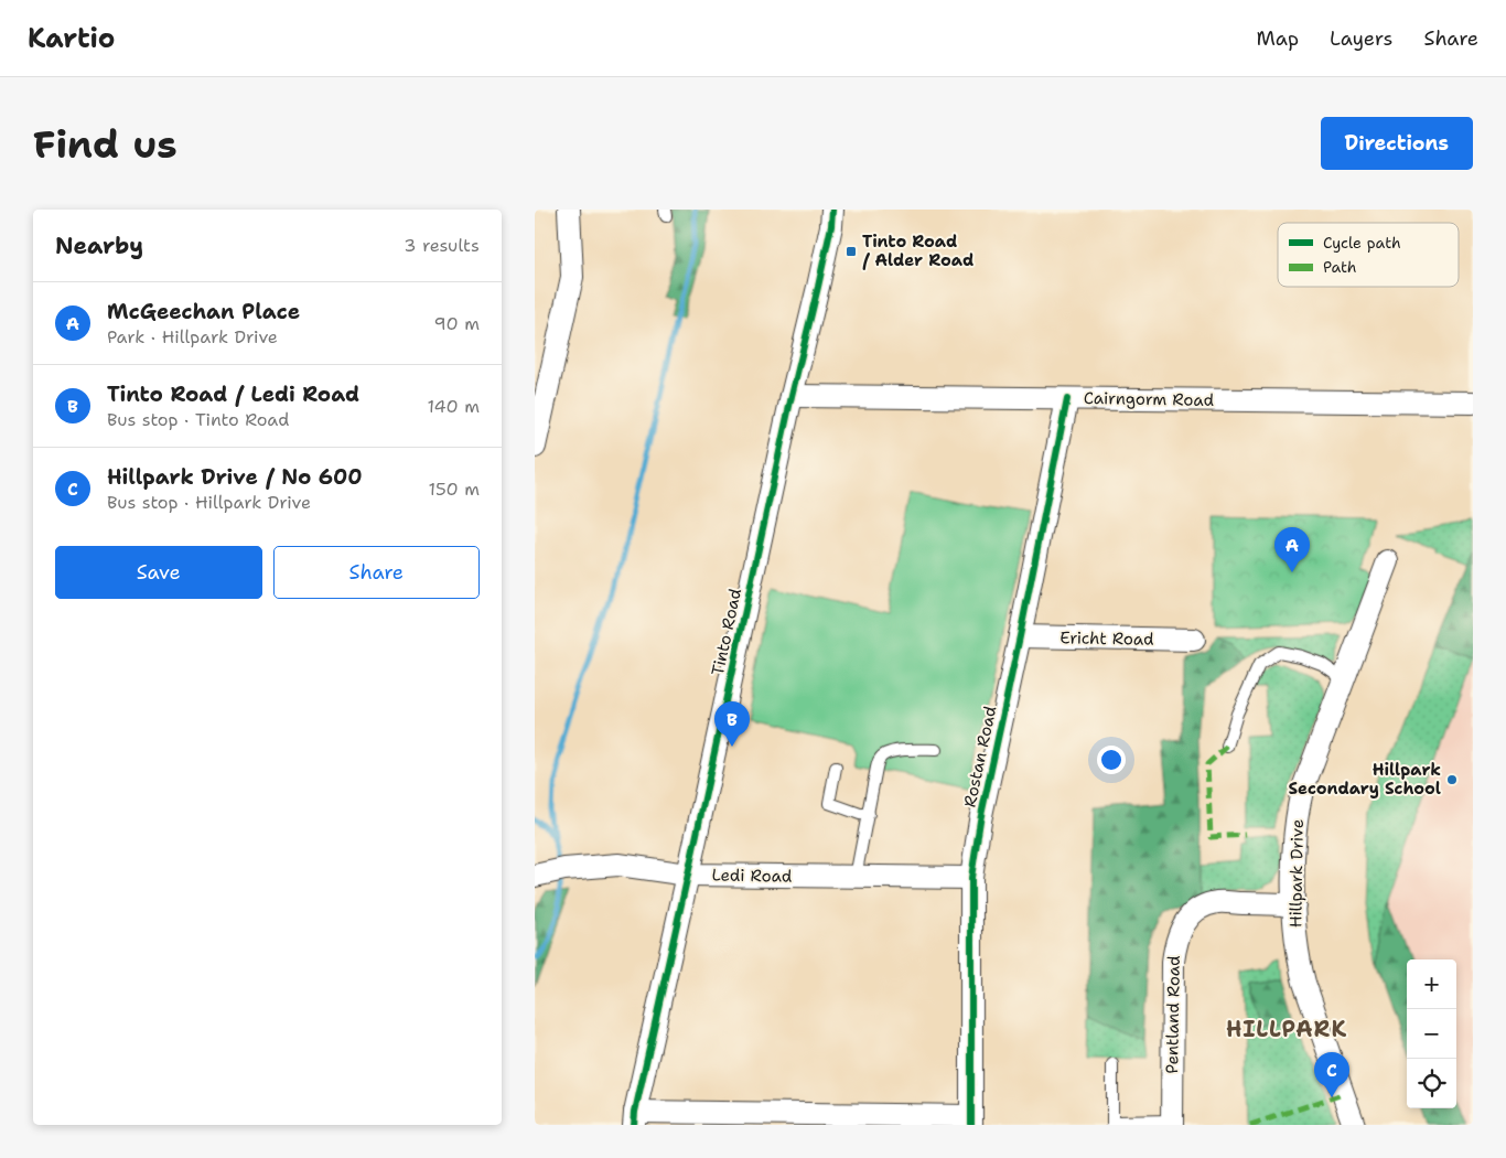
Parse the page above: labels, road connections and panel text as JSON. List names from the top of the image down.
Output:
{
  "streets": {
    "street": [
      "Cairngorm Road",
      "Tinto Road",
      "Ericht Road",
      "Rostan Road",
      "Hillpark Drive",
      "Ledi Road",
      "Pentland Road"
    ]
  },
  "crossings": [
    ["Cairngorm Road", "Tinto Road"],
    ["Cairngorm Road", "Rostan Road"],
    ["Tinto Road", "Ledi Road"],
    ["Ericht Road", "Rostan Road"],
    ["Rostan Road", "Ledi Road"],
    ["Hillpark Drive", "Pentland Road"]
  ],
  "districts": ["HILLPARK"],
  "places": {
    "transit": ["Tinto Road / Alder Road"],
    "other": ["Hillpark Secondary School"]
  },
  "legend": ["Cycle path", "Path"],
  "page": {
    "header": "Kartio",
    "nav": ["Map", "Layers", "Share"],
    "buttons": [
      "Directions",
      ["Save", "Share"]
    ],
    "title": "Find us",
    "heading": ["Nearby", "3 results"],
    "list": [
      {
        "mark": "A",
        "name": "McGeechan Place",
        "note": "Park · Hillpark Drive",
        "value": "90 m"
      },
      {
        "mark": "B",
        "name": "Tinto Road / Ledi Road",
        "note": "Bus stop · Tinto Road",
        "value": "140 m"
      },
      {
        "mark": "C",
        "name": "Hillpark Drive / No 600",
        "note": "Bus stop · Hillpark Drive",
        "value": "150 m"
      }
    ],
    "pins": ["A", "B", "C"],
    "map_buttons": ["+", "−"]
  }
}
